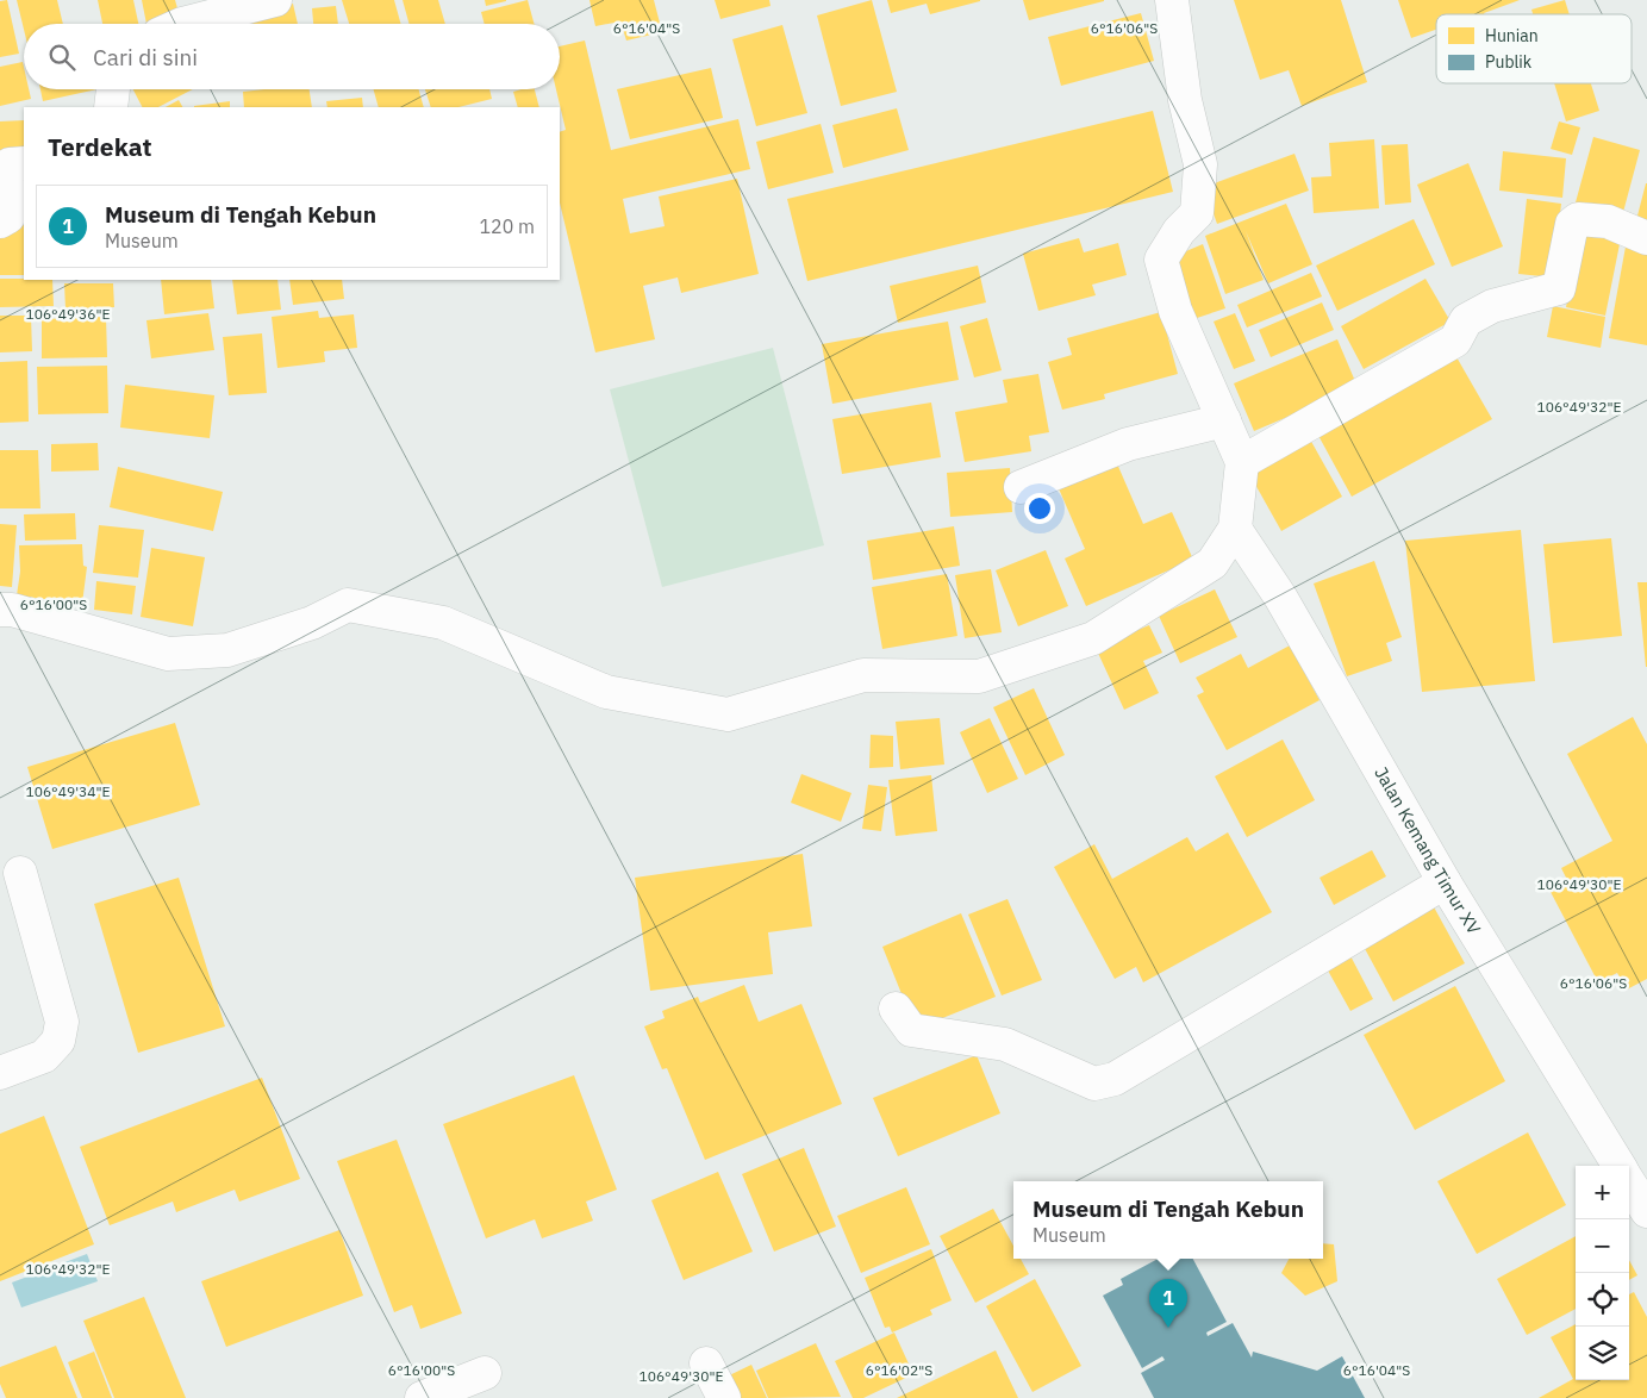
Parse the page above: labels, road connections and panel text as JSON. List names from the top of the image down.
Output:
{
  "streets": {
    "street": ["Jalan Kemang Timur XV"]
  },
  "legend": ["Hunian", "Publik"],
  "page": {
    "search": "Cari di sini",
    "heading": "Terdekat",
    "list": [
      {
        "mark": "1",
        "name": "Museum di Tengah Kebun",
        "note": "Museum",
        "value": "120 m"
      }
    ],
    "map_buttons": ["+", "−"],
    "popup": ["Museum di Tengah Kebun", "Museum"],
    "pins": "1"
  },
  "coordinates": [
    "6°16'04\"S",
    "6°16'06\"S",
    "106°49'36\"E",
    "106°49'32\"E",
    "6°16'00\"S",
    "106°49'34\"E",
    "106°49'30\"E",
    "6°16'02\"S"
  ]
}
